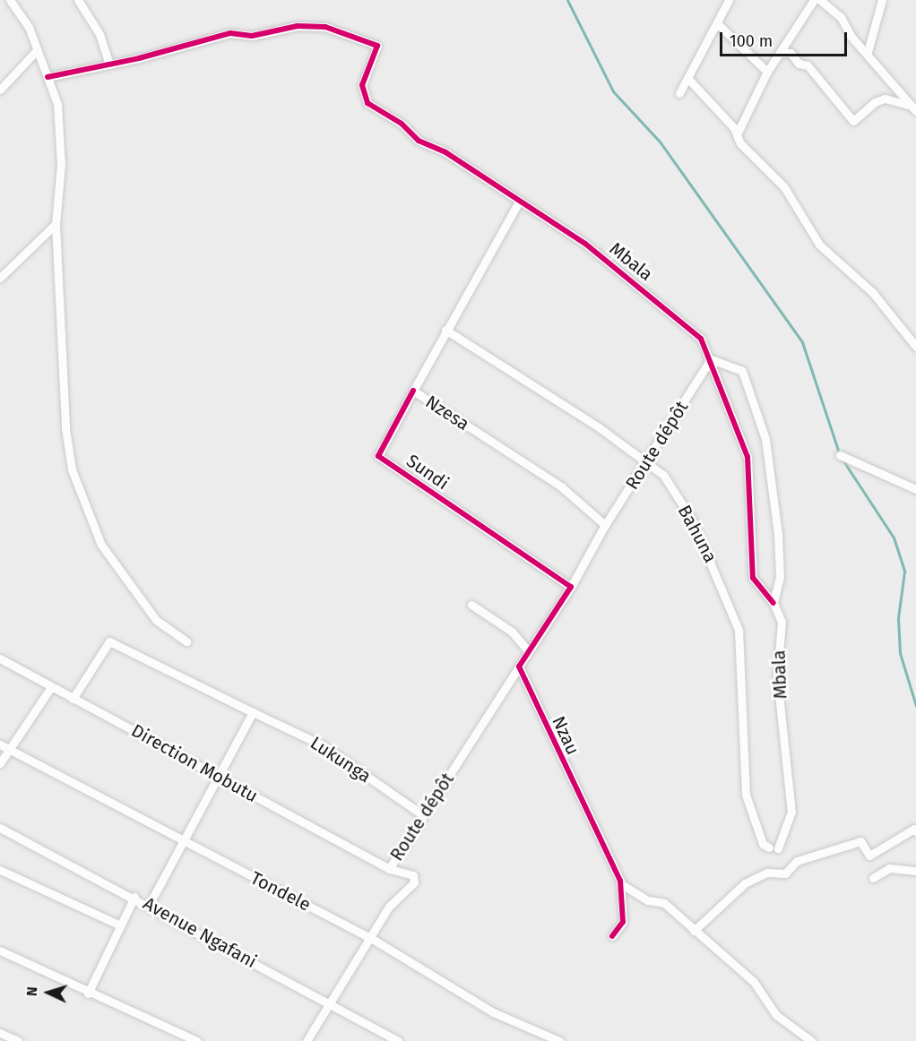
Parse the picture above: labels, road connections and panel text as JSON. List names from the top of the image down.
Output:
{
  "streets": {
    "street": [
      "Mbala",
      "Nzesa",
      "Route dépôt",
      "Sundi",
      "Bahuna",
      "Nzau",
      "Lukunga",
      "Direction Mobutu",
      "Tondele",
      "Avenue Ngafani"
    ]
  },
  "crossings": [
    ["Mbala", "Nzesa"],
    ["Mbala", "Route dépôt"],
    ["Mbala", "Bahuna"],
    ["Nzesa", "Route dépôt"],
    ["Nzesa", "Sundi"],
    ["Nzesa", "Bahuna"],
    ["Route dépôt", "Sundi"],
    ["Route dépôt", "Bahuna"],
    ["Route dépôt", "Nzau"],
    ["Route dépôt", "Lukunga"],
    ["Route dépôt", "Direction Mobutu"],
    ["Route dépôt", "Tondele"],
    ["Route dépôt", "Avenue Ngafani"],
    ["Lukunga", "Direction Mobutu"]
  ],
  "scale_bar": "100 m",
  "north": "left"
}
